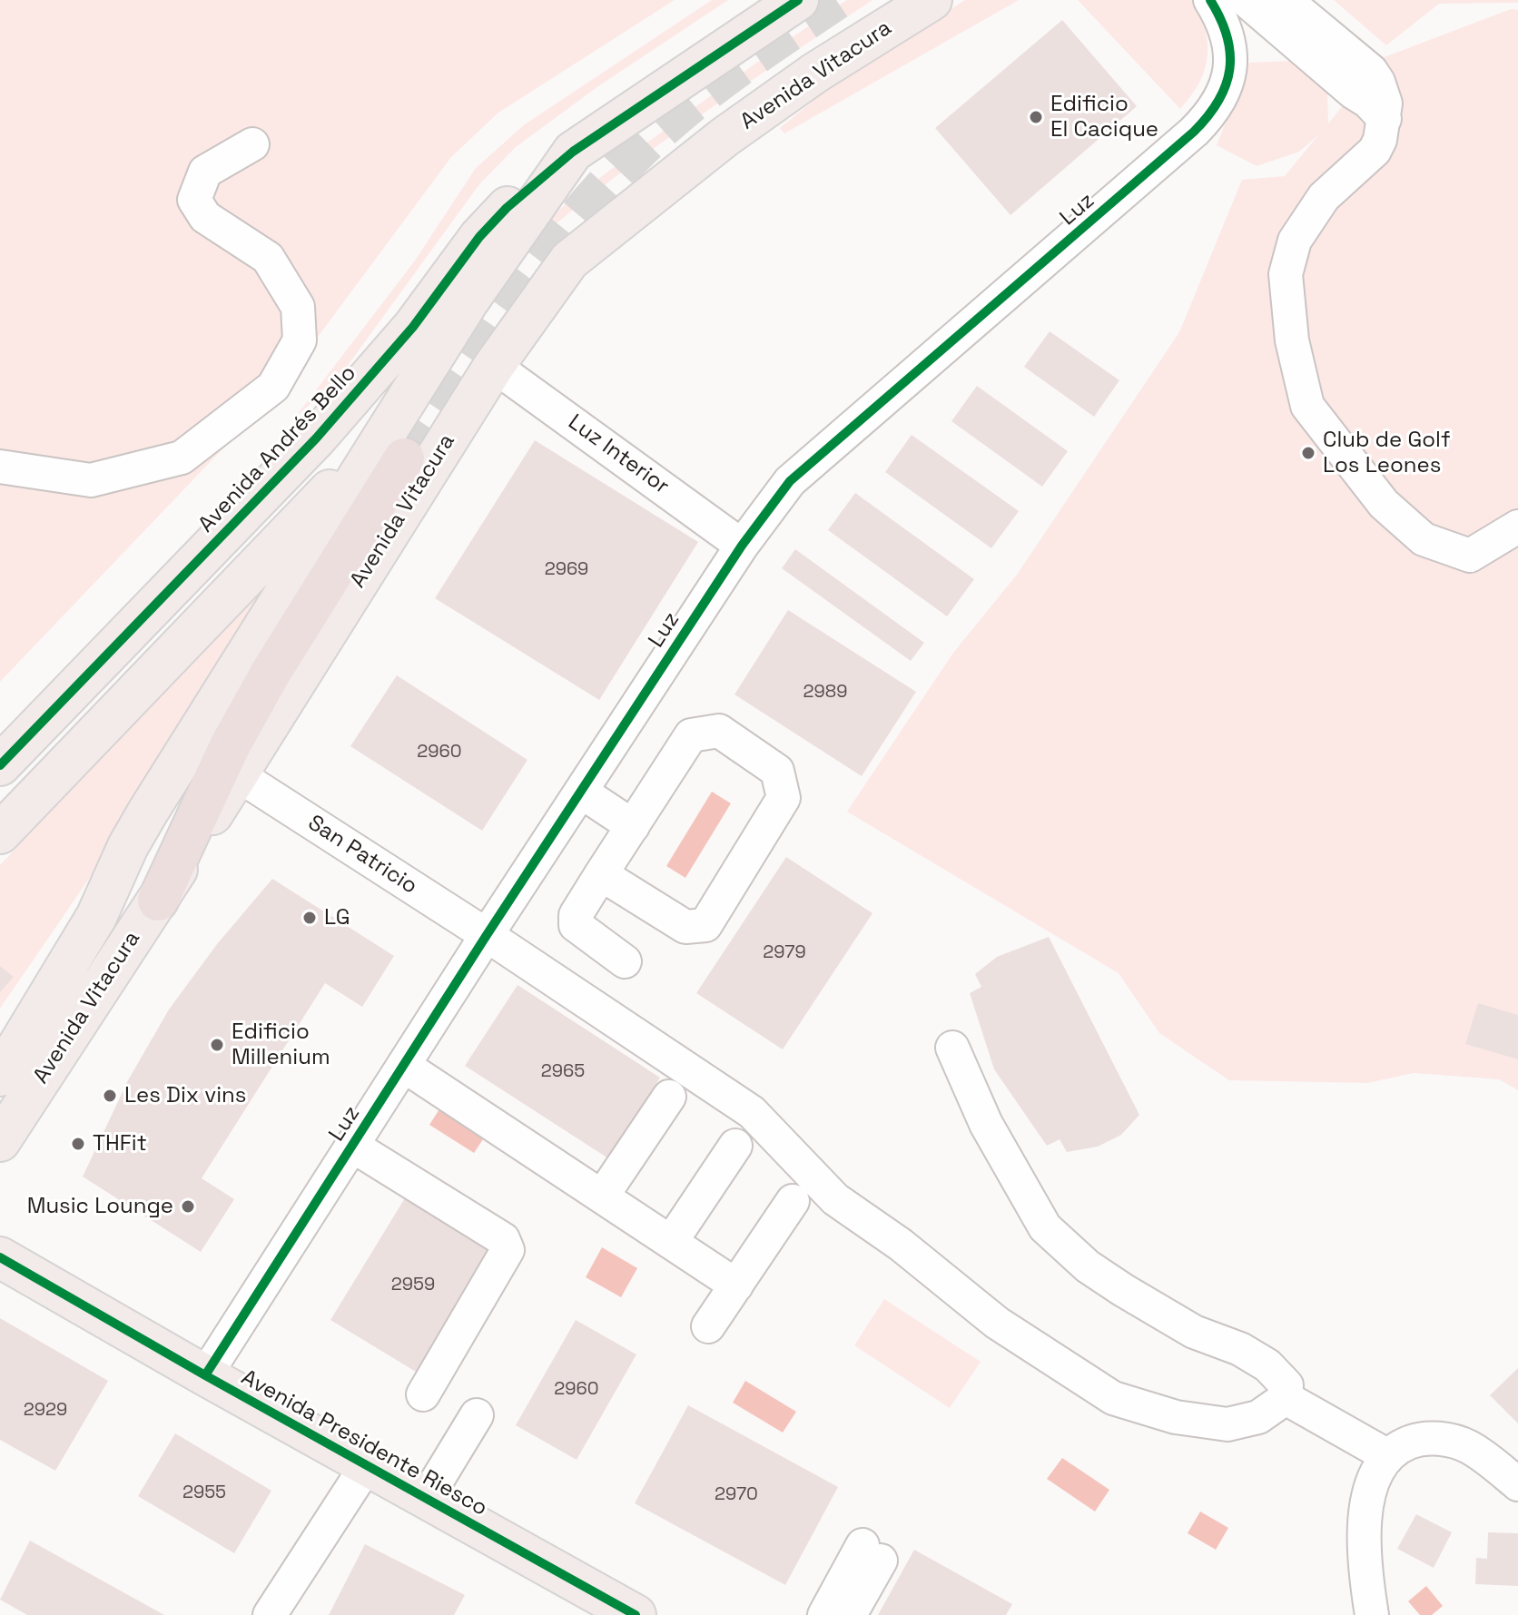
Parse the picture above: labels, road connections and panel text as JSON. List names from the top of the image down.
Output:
{
  "streets": {
    "main road": ["Avenida Vitacura", "Avenida Andrés Bello", "Avenida Presidente Riesco"],
    "street": ["Luz", "Luz Interior", "San Patricio"]
  },
  "crossings": [
    ["Avenida Vitacura", "Avenida Andrés Bello"],
    ["Avenida Vitacura", "Luz Interior"],
    ["Avenida Vitacura", "San Patricio"],
    ["Luz", "Luz Interior"],
    ["Luz", "San Patricio"],
    ["Luz", "Avenida Presidente Riesco"]
  ],
  "places": [
    "Edificio El Cacique",
    "Club de Golf Los Leones",
    "LG",
    "Edificio Millenium",
    "Les Dix vins",
    "THFit",
    "Music Lounge"
  ],
  "house_numbers": [
    "2969",
    "2989",
    "2960",
    "2979",
    "2965",
    "2959",
    "2960",
    "2929",
    "2955",
    "2970"
  ]
}
